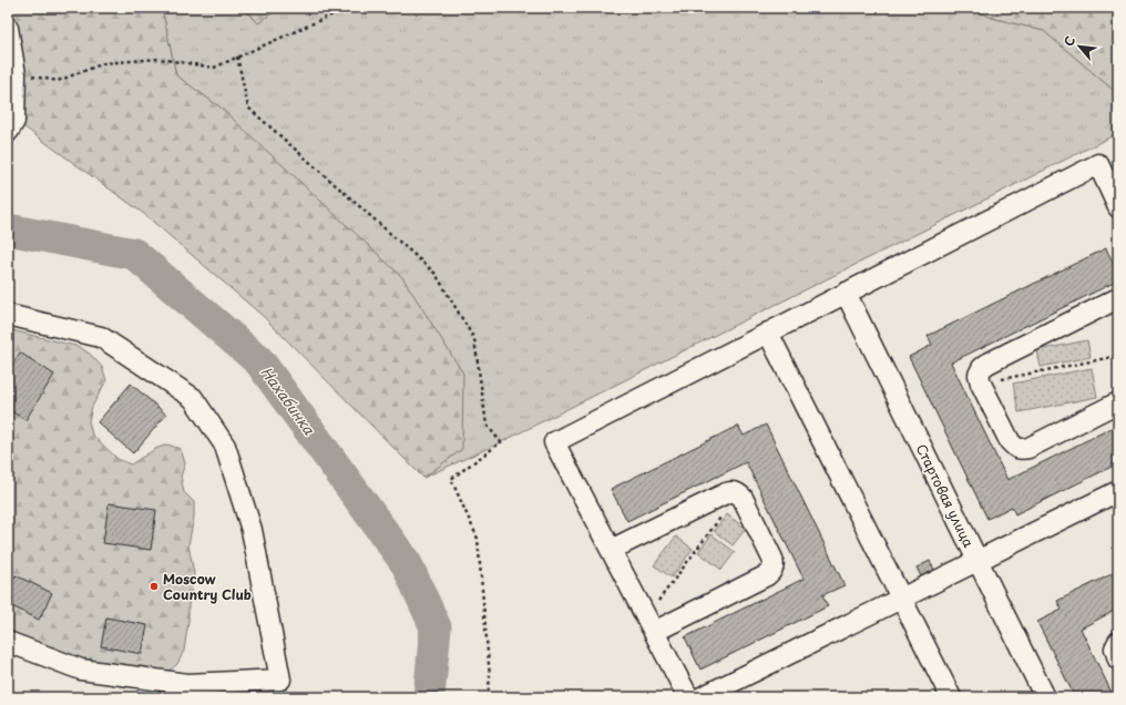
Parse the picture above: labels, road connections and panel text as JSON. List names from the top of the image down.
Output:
{
  "streets": {
    "street": ["Стартовая улица"]
  },
  "water": ["Нахабинка"],
  "places": ["Moscow Country Club"],
  "north": "top left"
}
